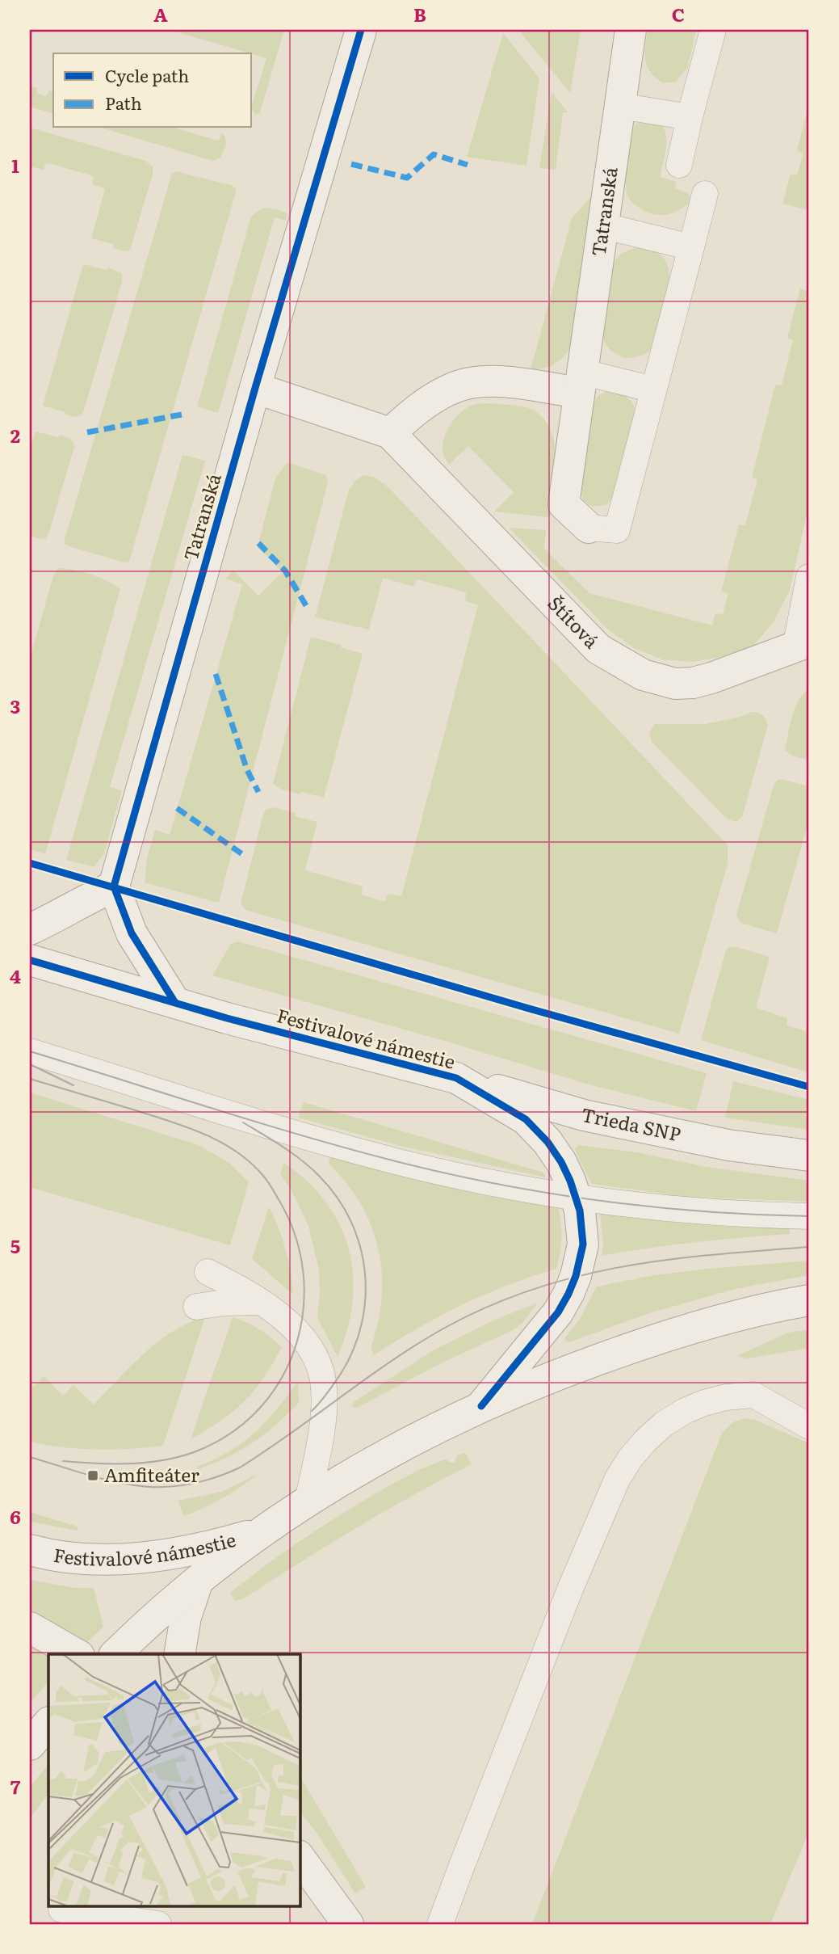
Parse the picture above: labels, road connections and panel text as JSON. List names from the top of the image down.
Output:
{
  "streets": {
    "street": [
      "Tatranská",
      "Štítová",
      "Festivalové námestie",
      "Trieda SNP"
    ]
  },
  "crossings": [
    ["Festivalové námestie", "Trieda SNP"]
  ],
  "places": {
    "transit": ["Amfiteáter"]
  },
  "legend": ["Cycle path", "Path"],
  "grid": {
    "columns": ["A", "B", "C"],
    "rows": [
      "1",
      "2",
      "3",
      "4",
      "5",
      "6",
      "7"
    ]
  }
}
